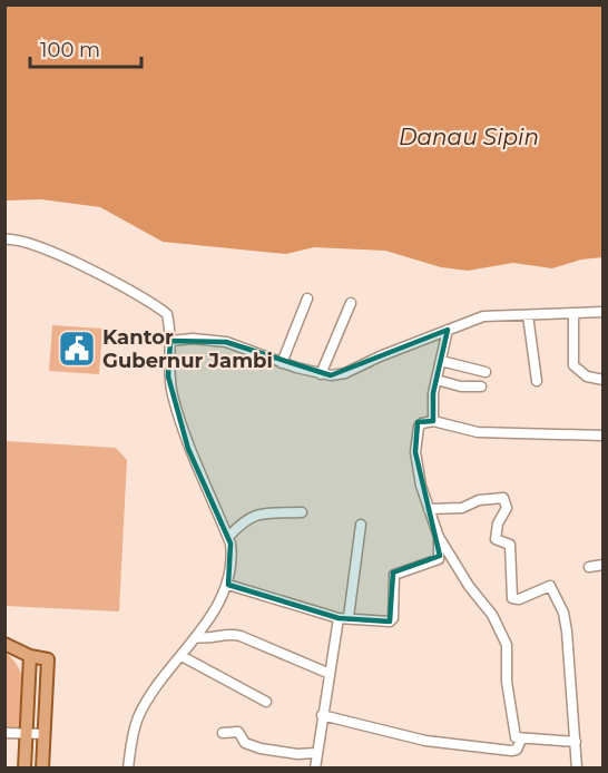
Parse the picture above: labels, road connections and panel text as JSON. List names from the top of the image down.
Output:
{
  "water": ["Danau Sipin"],
  "places": {
    "public building": ["Kantor Gubernur Jambi"]
  },
  "scale_bar": "100 m"
}
